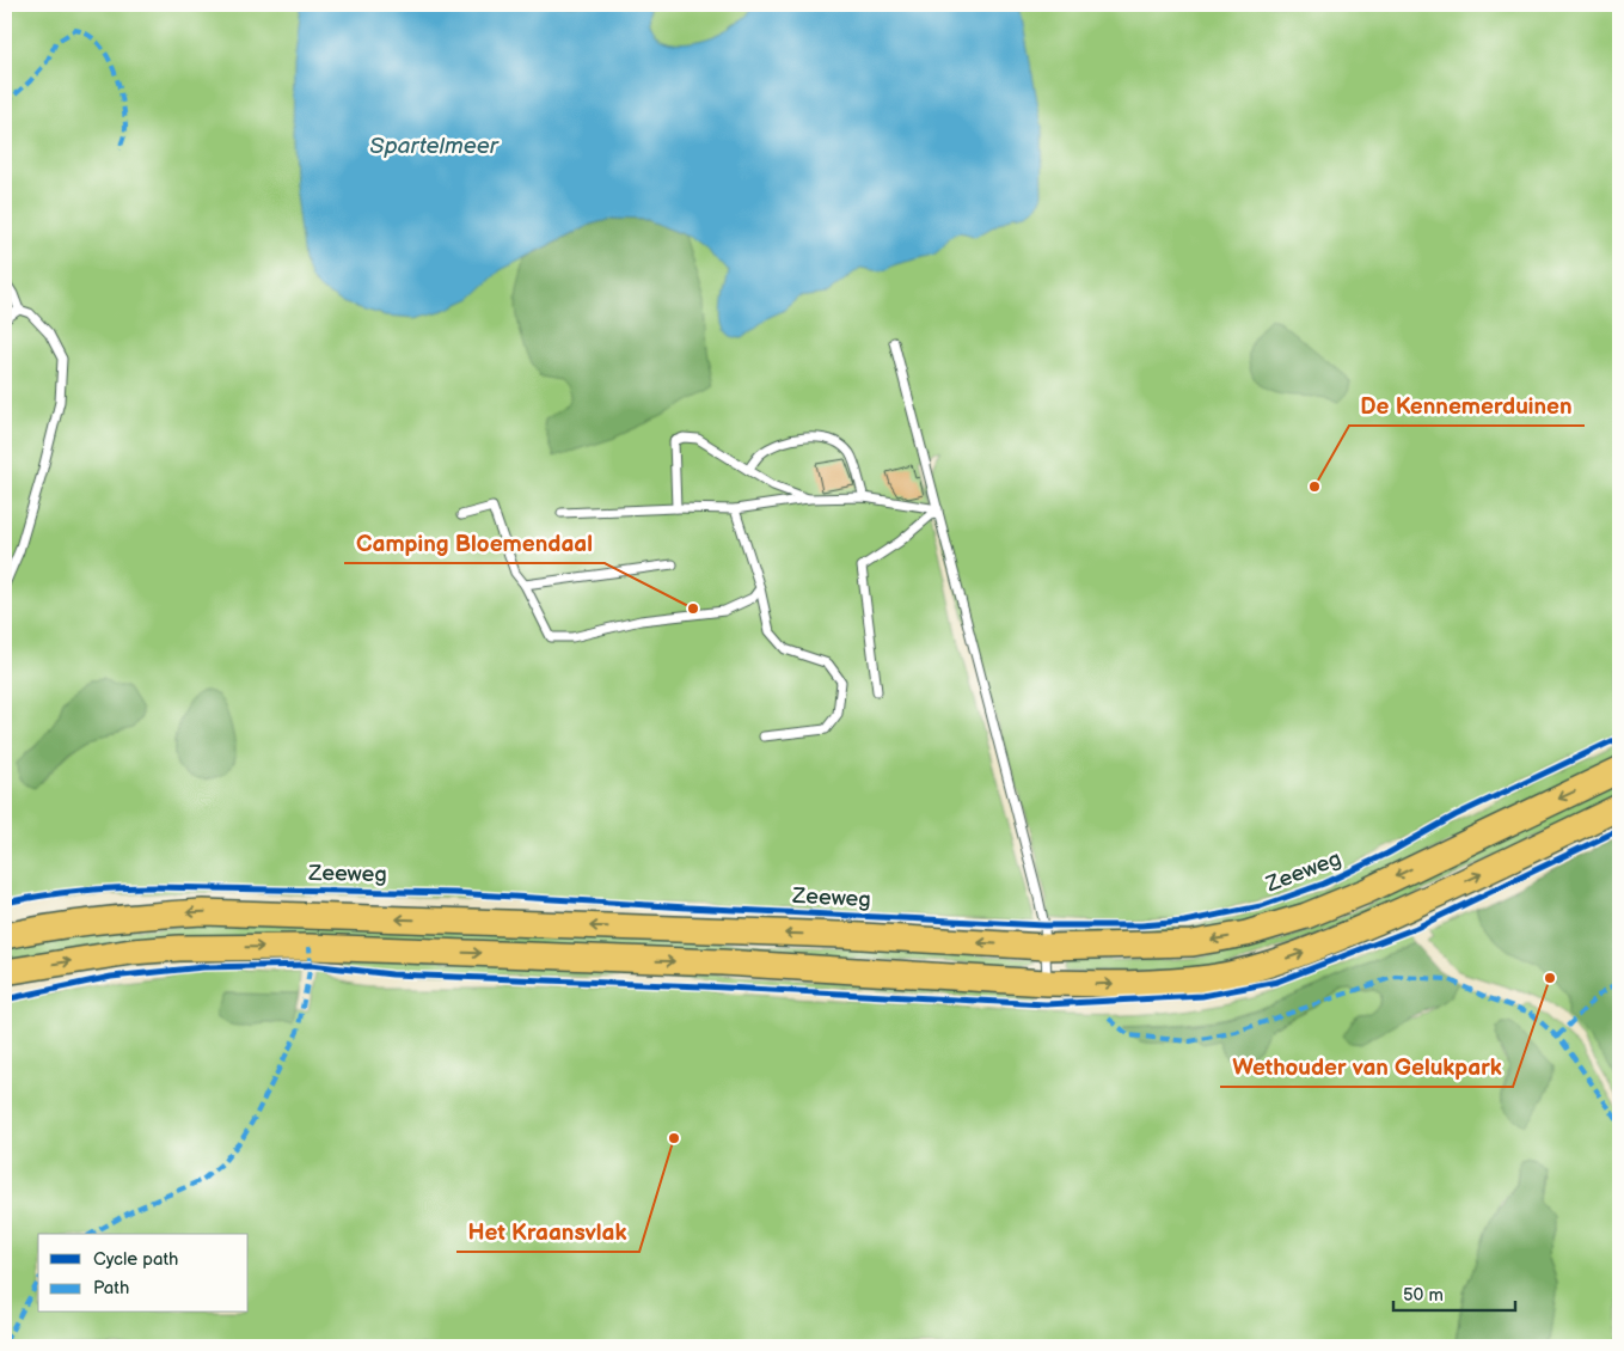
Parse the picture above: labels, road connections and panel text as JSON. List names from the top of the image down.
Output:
{
  "streets": {
    "main road": ["Zeeweg"]
  },
  "water": ["Spartelmeer"],
  "places": [
    "De Kennemerduinen",
    "Camping Bloemendaal",
    "Wethouder van Gelukpark",
    "Het Kraansvlak"
  ],
  "legend": ["Cycle path", "Path"],
  "scale_bar": "50 m"
}
